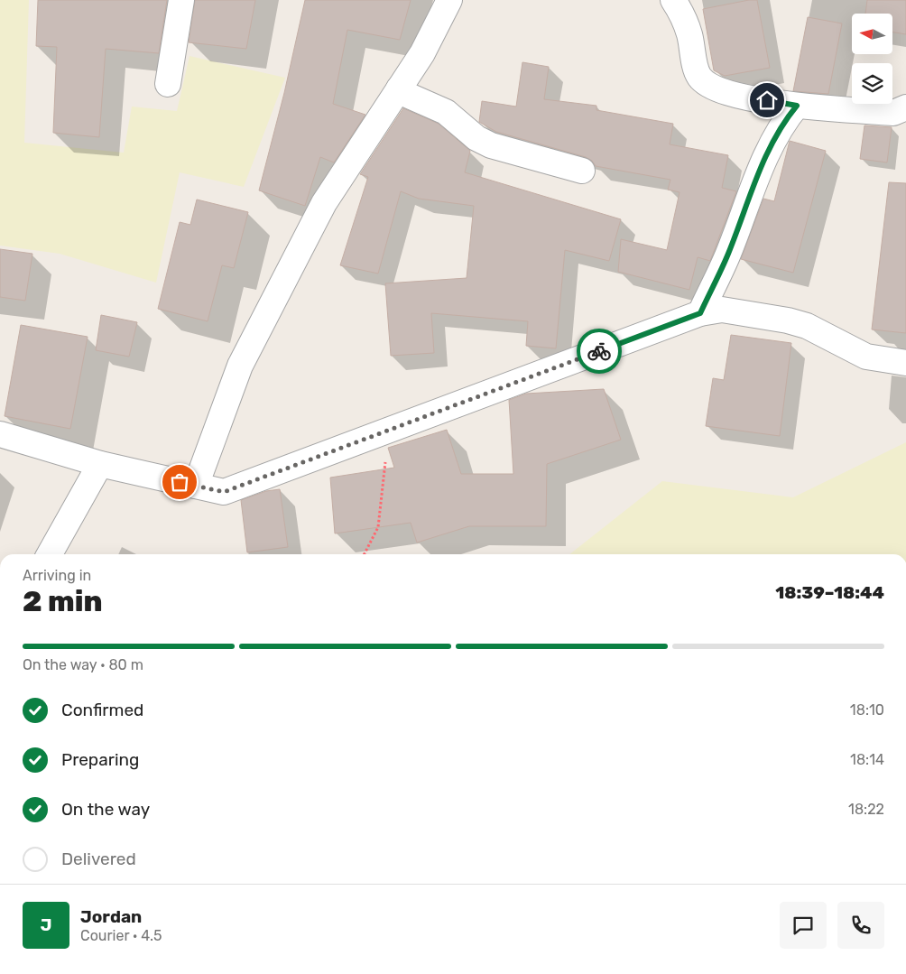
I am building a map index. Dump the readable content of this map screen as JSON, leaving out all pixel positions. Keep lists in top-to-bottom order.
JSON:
{
  "north": "left",
  "page": {
    "heading": ["2 min", "Arriving in", "18:39–18:44"],
    "panel": ["Jordan", "Courier · 4.5"],
    "bar": "On the way · 80 m",
    "list": [
      ["Confirmed", "18:10"],
      ["Preparing", "18:14"],
      ["On the way", "18:22"],
      "Delivered"
    ],
    "round": "J"
  }
}
